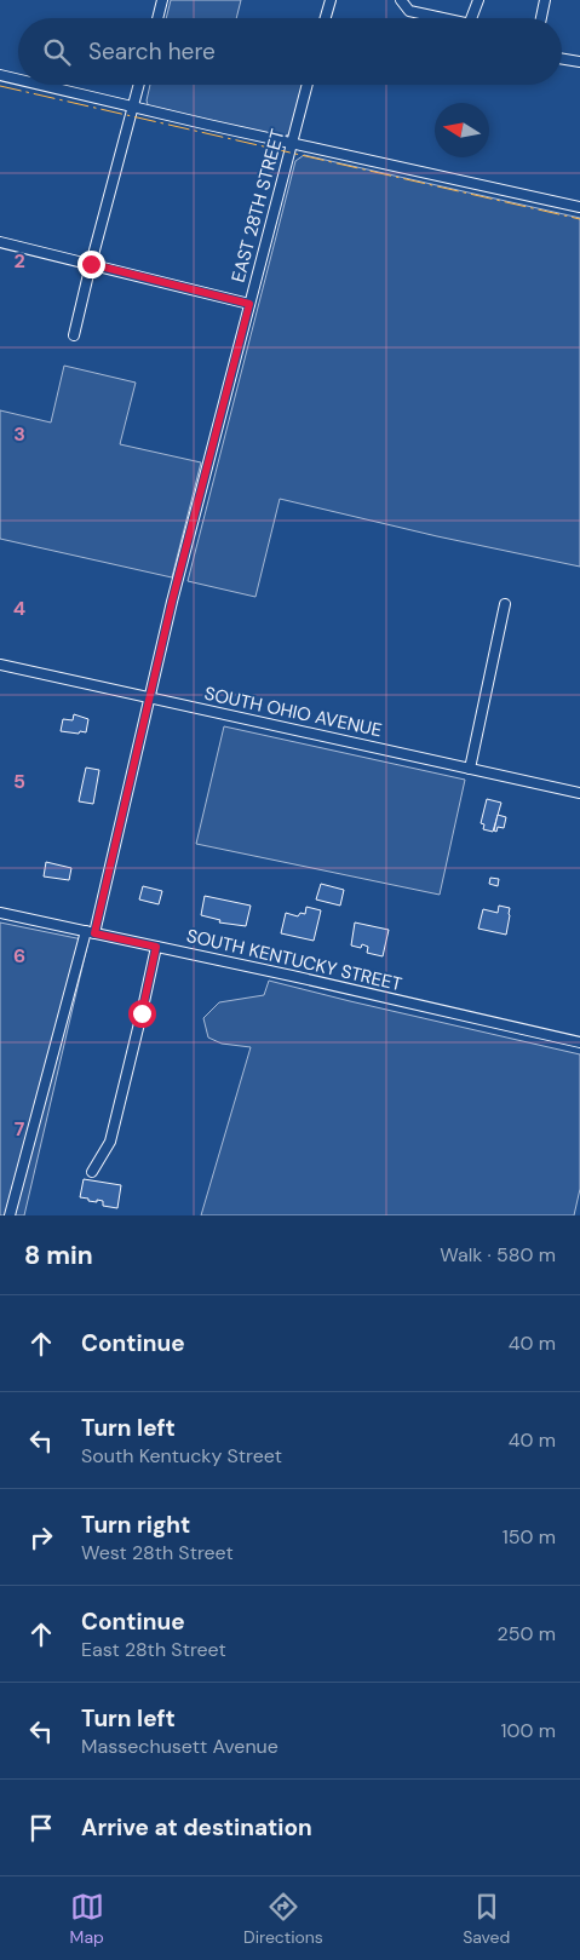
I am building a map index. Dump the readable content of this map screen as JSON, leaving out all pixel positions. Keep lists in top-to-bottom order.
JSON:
{
  "streets": {
    "street": ["EAST 28TH STREET", "SOUTH OHIO AVENUE", "SOUTH KENTUCKY STREET"]
  },
  "crossings": [
    ["EAST 28TH STREET", "SOUTH OHIO AVENUE"],
    ["EAST 28TH STREET", "SOUTH KENTUCKY STREET"]
  ],
  "north": "left",
  "page": {
    "search": "Search here",
    "heading": ["8 min", "Walk · 580 m"],
    "list": [
      ["Continue", "40 m"],
      ["Turn left", "South Kentucky Street", "40 m"],
      ["Turn right", "West 28th Street", "150 m"],
      ["Continue", "East 28th Street", "250 m"],
      ["Turn left", "Massechusett Avenue", "100 m"],
      "Arrive at destination"
    ],
    "nav": ["Map", "Directions", "Saved"]
  },
  "grid": {
    "rows": [
      "2",
      "3",
      "4",
      "5",
      "6",
      "7"
    ]
  }
}
